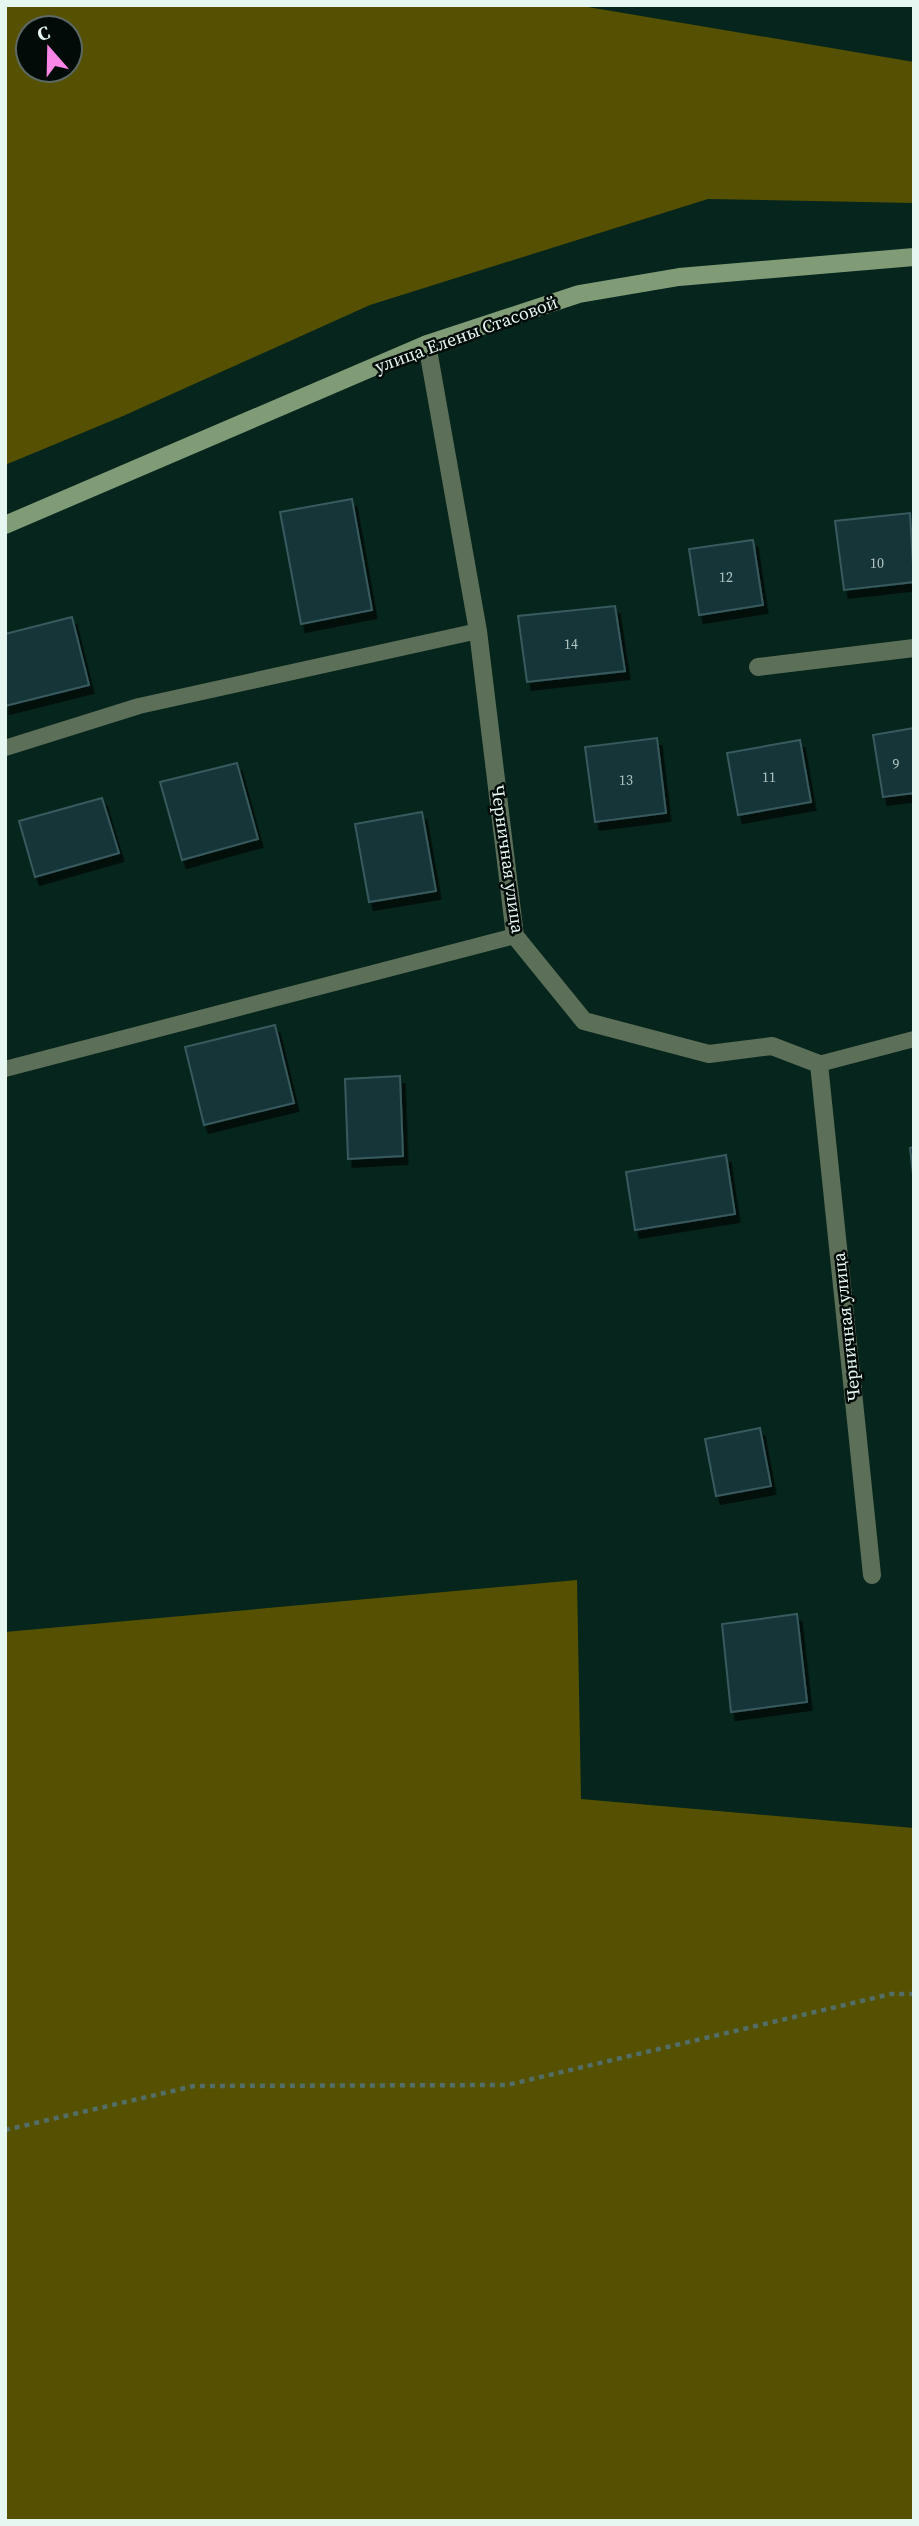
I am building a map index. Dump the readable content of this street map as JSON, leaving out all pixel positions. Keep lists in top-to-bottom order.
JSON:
{
  "streets": {
    "main road": ["улица Елены Стасовой"],
    "street": ["Черничная улица"]
  },
  "crossings": [
    ["улица Елены Стасовой", "Черничная улица"]
  ],
  "house_numbers": [
    "10",
    "12",
    "14",
    "9",
    "11",
    "13"
  ],
  "north": "top"
}
